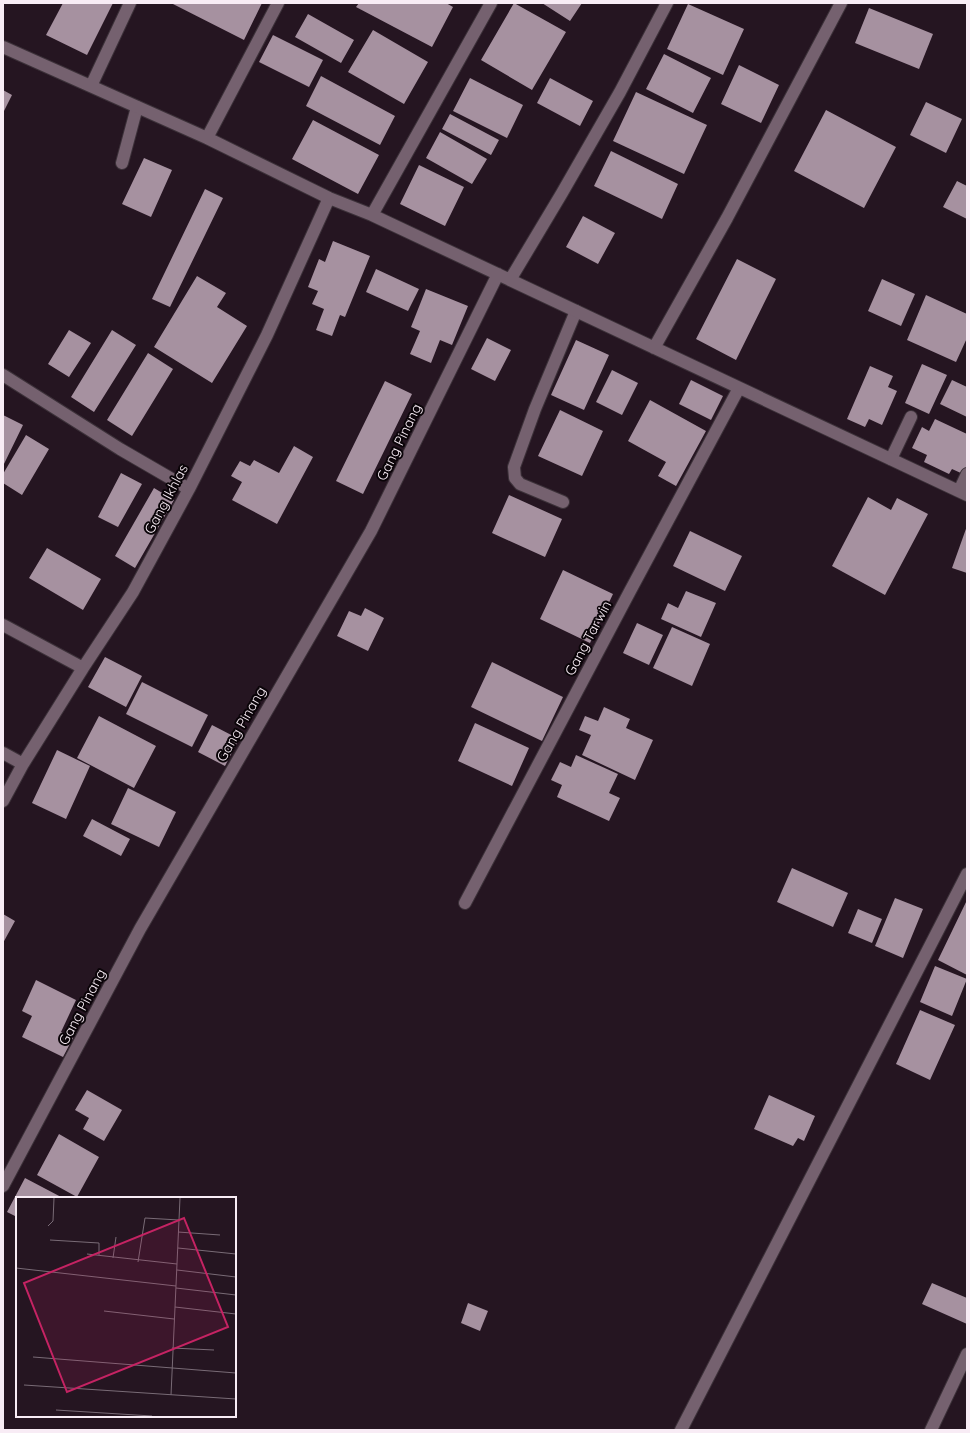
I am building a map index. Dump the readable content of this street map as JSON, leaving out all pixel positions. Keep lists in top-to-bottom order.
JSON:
{
  "streets": {
    "street": ["Gang Pinang", "Gang Ikhlas", "Gang Tarwin"]
  }
}
